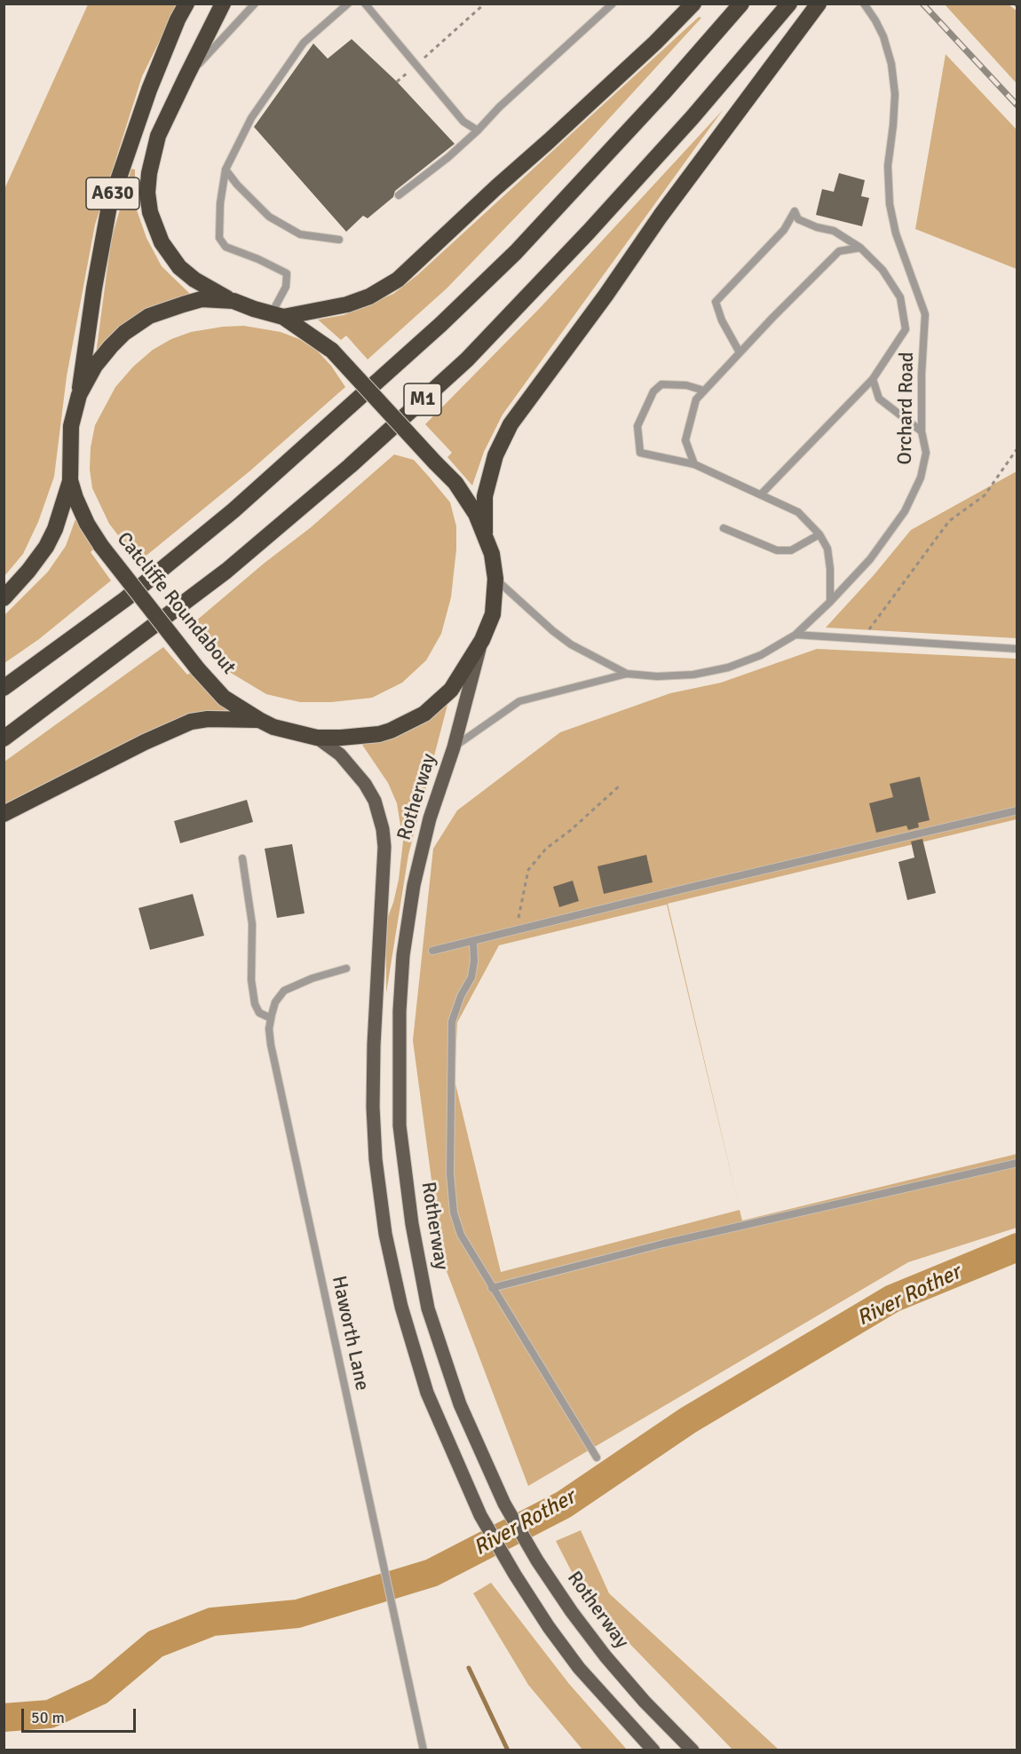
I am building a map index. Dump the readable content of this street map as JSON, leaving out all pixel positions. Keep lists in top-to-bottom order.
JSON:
{
  "streets": {
    "highway": ["A630", "M1", "Catcliffe Roundabout"],
    "main road": ["Rotherway"],
    "lane": ["Orchard Road", "Haworth Lane"]
  },
  "crossings": [
    ["A630", "Catcliffe Roundabout"],
    ["Orchard Road", "Catcliffe Roundabout"],
    ["Orchard Road", "Rotherway"],
    ["Catcliffe Roundabout", "Rotherway"]
  ],
  "water": ["River Rother"],
  "scale_bar": "50 m"
}
